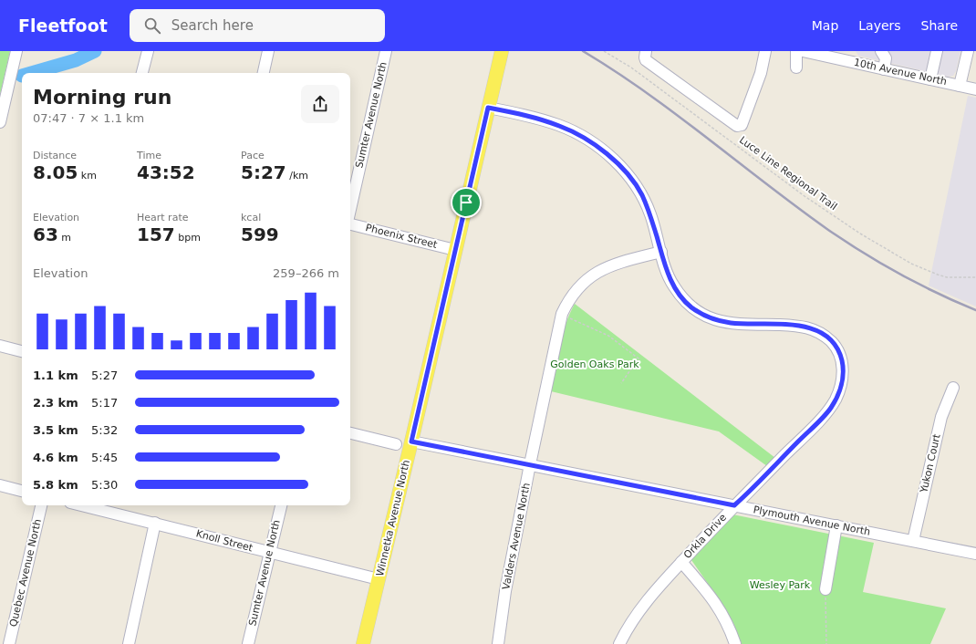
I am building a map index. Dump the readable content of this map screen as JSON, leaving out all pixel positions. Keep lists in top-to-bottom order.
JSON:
{
  "streets": {
    "main road": ["Winnetka Avenue North"],
    "street": [
      "10th Avenue North",
      "Sumter Avenue North",
      "Phoenix Street",
      "Yukon Court",
      "Plymouth Avenue North",
      "Valders Avenue North",
      "Orkla Drive",
      "Knoll Street",
      "Quebec Avenue North"
    ],
    "path": ["Luce Line Regional Trail"]
  },
  "crossings": [
    ["Sumter Avenue North", "Knoll Street"],
    ["Phoenix Street", "Winnetka Avenue North"],
    ["Yukon Court", "Plymouth Avenue North"],
    ["Winnetka Avenue North", "Plymouth Avenue North"],
    ["Winnetka Avenue North", "Orkla Drive"],
    ["Winnetka Avenue North", "Knoll Street"],
    ["Plymouth Avenue North", "Valders Avenue North"],
    ["Plymouth Avenue North", "Orkla Drive"],
    ["Valders Avenue North", "Orkla Drive"]
  ],
  "parks": ["Golden Oaks Park", "Wesley Park"],
  "page": {
    "header": "Fleetfoot",
    "search": "Search here",
    "nav": ["Map", "Layers", "Share"],
    "heading": ["Morning run", "07:47 · 7 × 1.1 km"],
    "stats": [
      ["Distance", "8.05 km"],
      ["Time", "43:52"],
      ["Pace", "5:27 /km"],
      ["Elevation", "63 m"],
      ["Heart rate", "157 bpm"],
      ["kcal", "599"]
    ],
    "chart": ["Elevation", "259–266 m"],
    "list": [
      {
        "name": "1.1 km",
        "note": "5:27"
      },
      {
        "name": "2.3 km",
        "note": "5:17"
      },
      {
        "name": "3.5 km",
        "note": "5:32"
      },
      {
        "name": "4.6 km",
        "note": "5:45"
      },
      {
        "name": "5.8 km",
        "note": "5:30"
      }
    ]
  }
}
